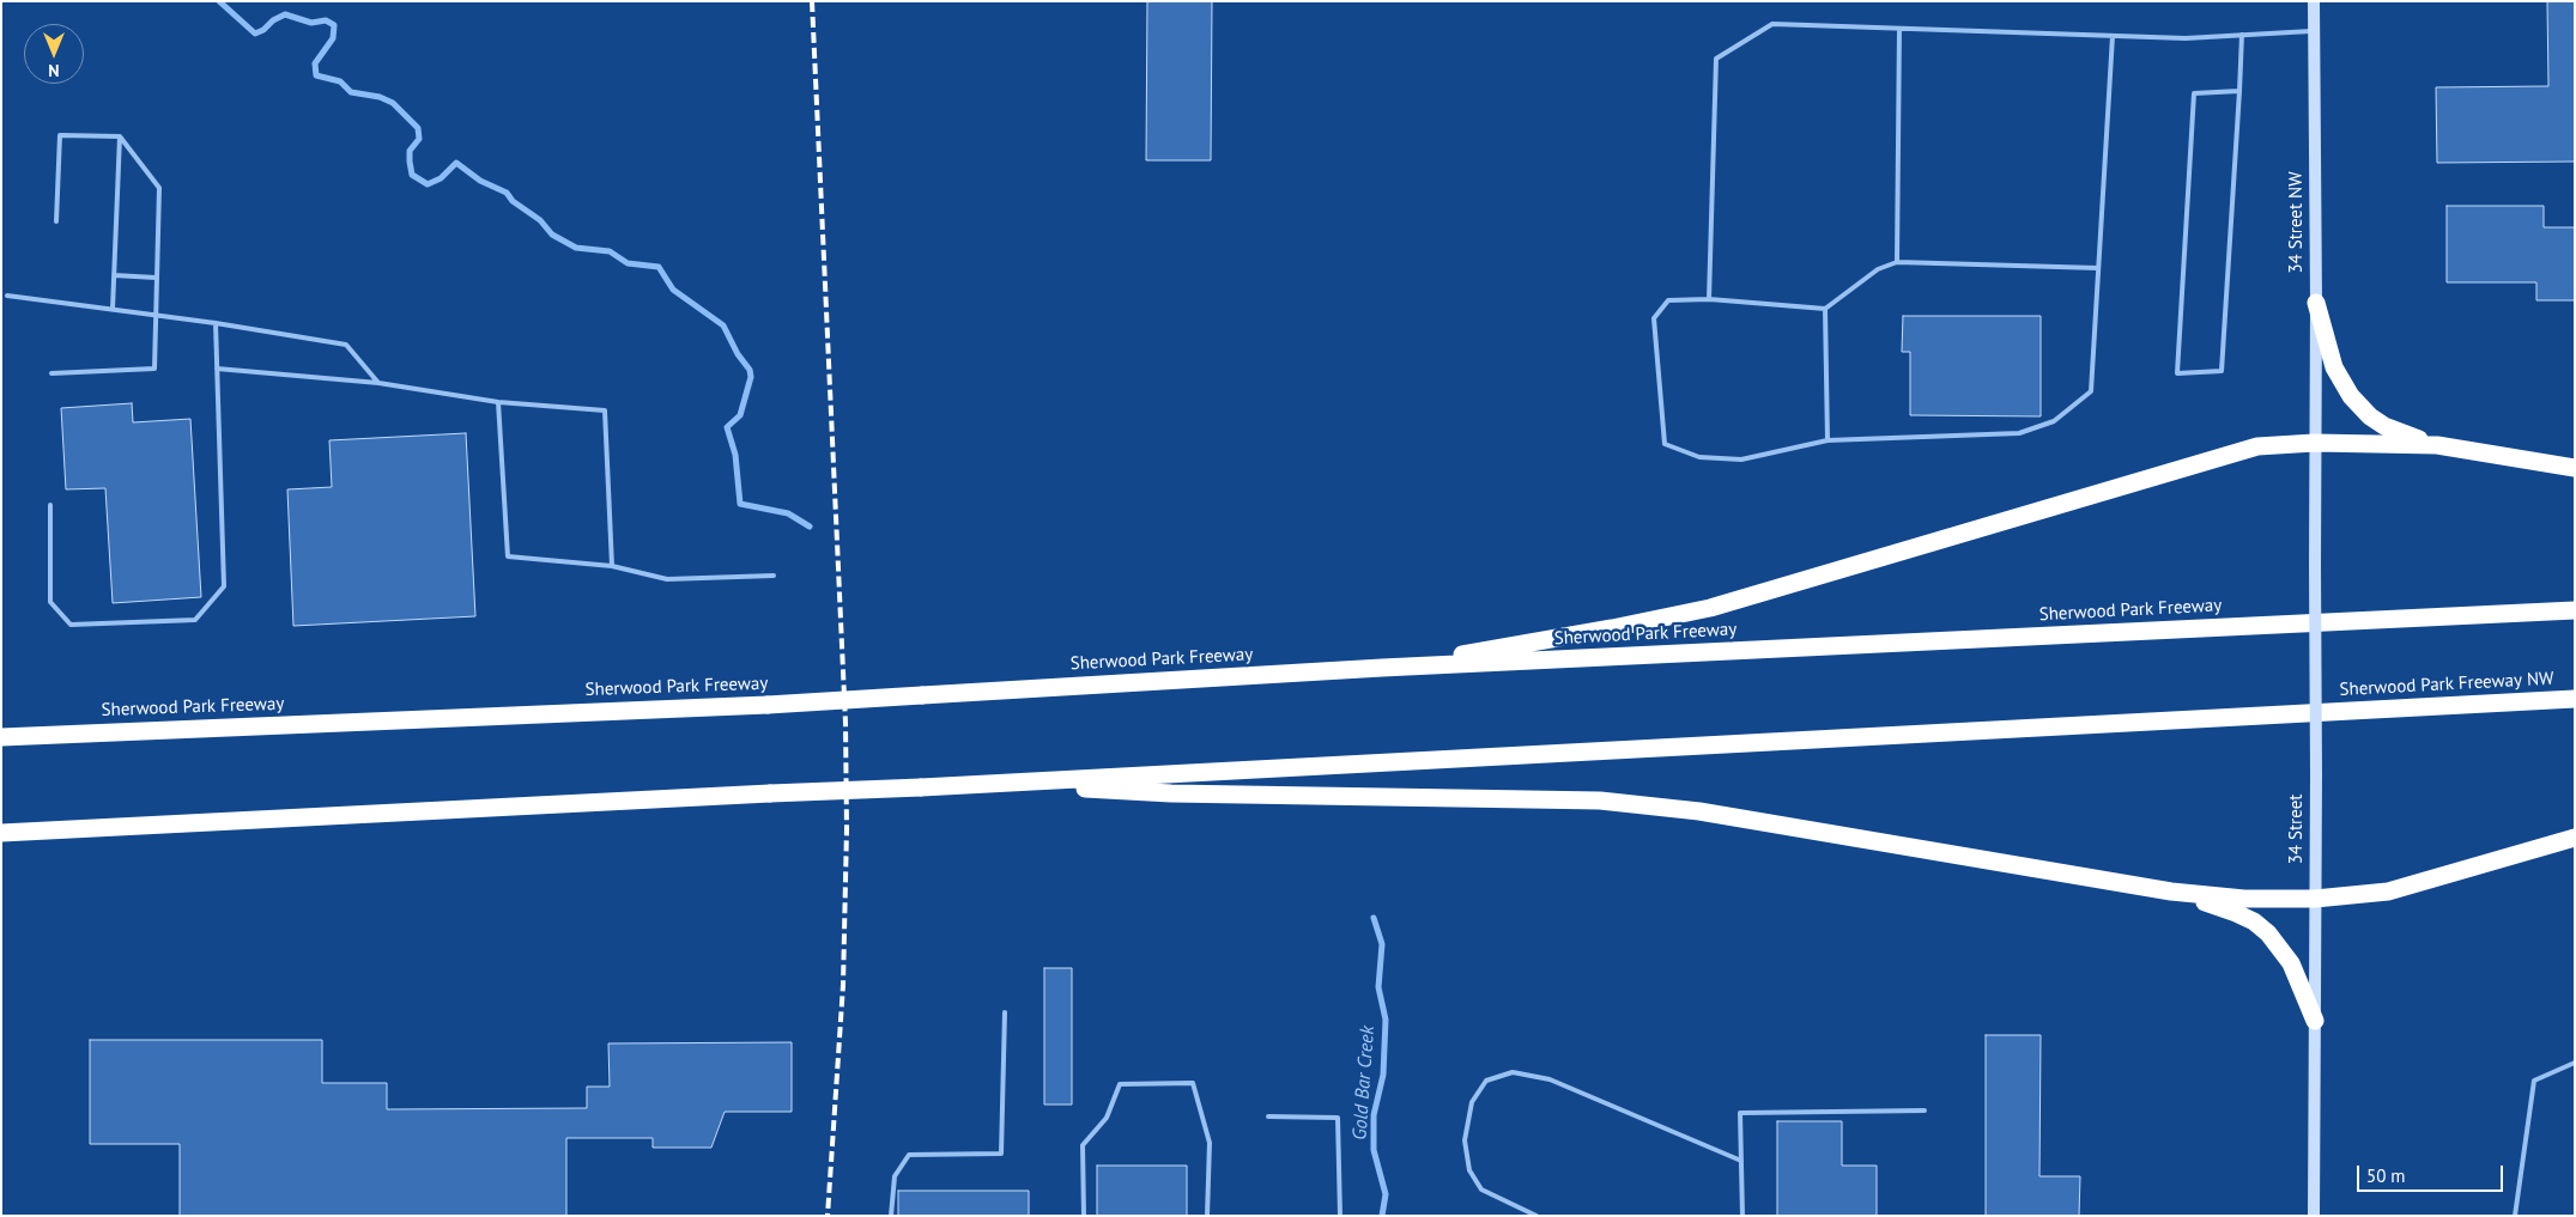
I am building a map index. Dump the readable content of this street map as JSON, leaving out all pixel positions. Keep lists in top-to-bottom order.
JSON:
{
  "streets": {
    "highway": ["Sherwood Park Freeway", "Sherwood Park Freeway NW"],
    "main road": ["34 Street NW", "34 Street"]
  },
  "crossings": [
    ["34 Street NW", "34 Street"]
  ],
  "water": ["Gold Bar Creek"],
  "scale_bar": "50 m",
  "north": "bottom"
}
